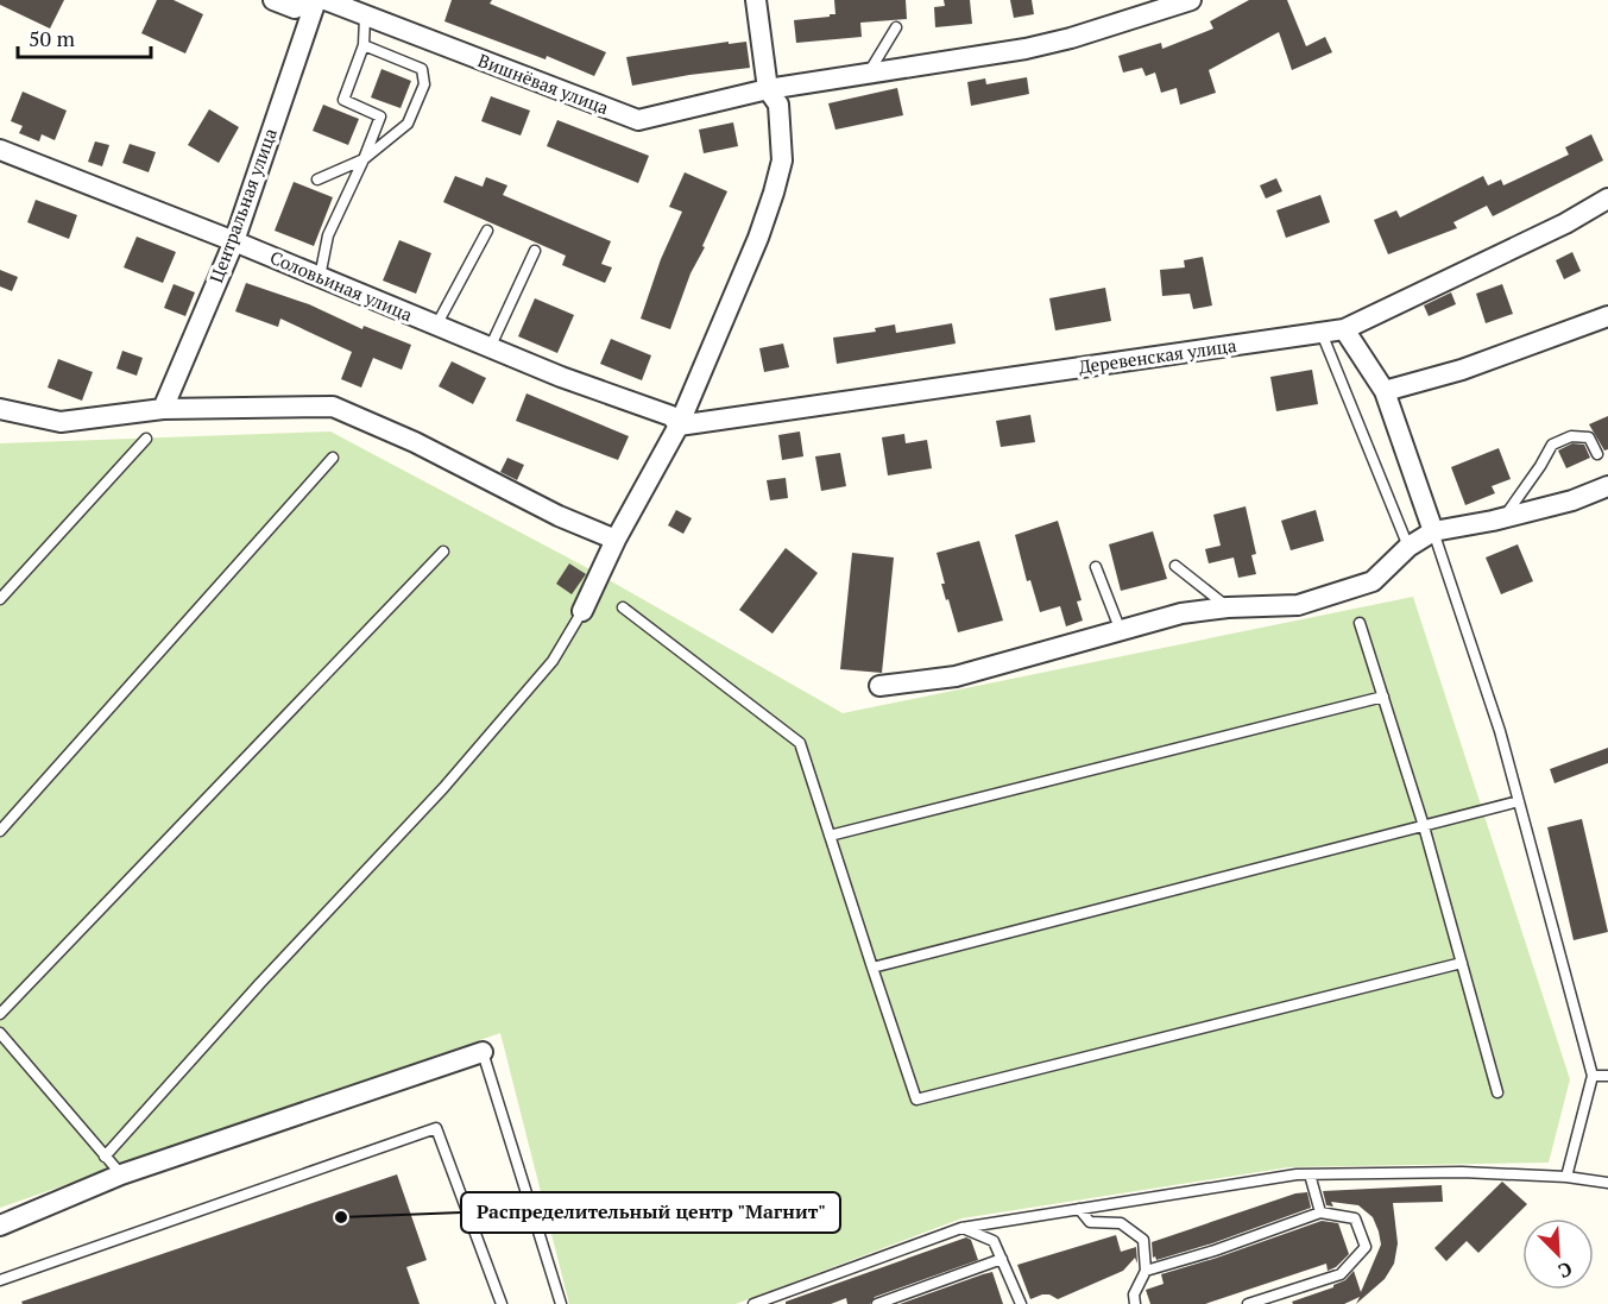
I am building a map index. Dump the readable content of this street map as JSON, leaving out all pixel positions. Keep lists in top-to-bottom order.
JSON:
{
  "streets": {
    "street": [
      "Вишнёвая улица",
      "Центральная улица",
      "Соловьиная улица",
      "Деревенская улица"
    ]
  },
  "crossings": [
    ["Центральная улица", "Соловьиная улица"],
    ["Соловьиная улица", "Деревенская улица"]
  ],
  "places": ["Распределительный центр \"Магнит\""],
  "scale_bar": "50 m",
  "north": "bottom right"
}
